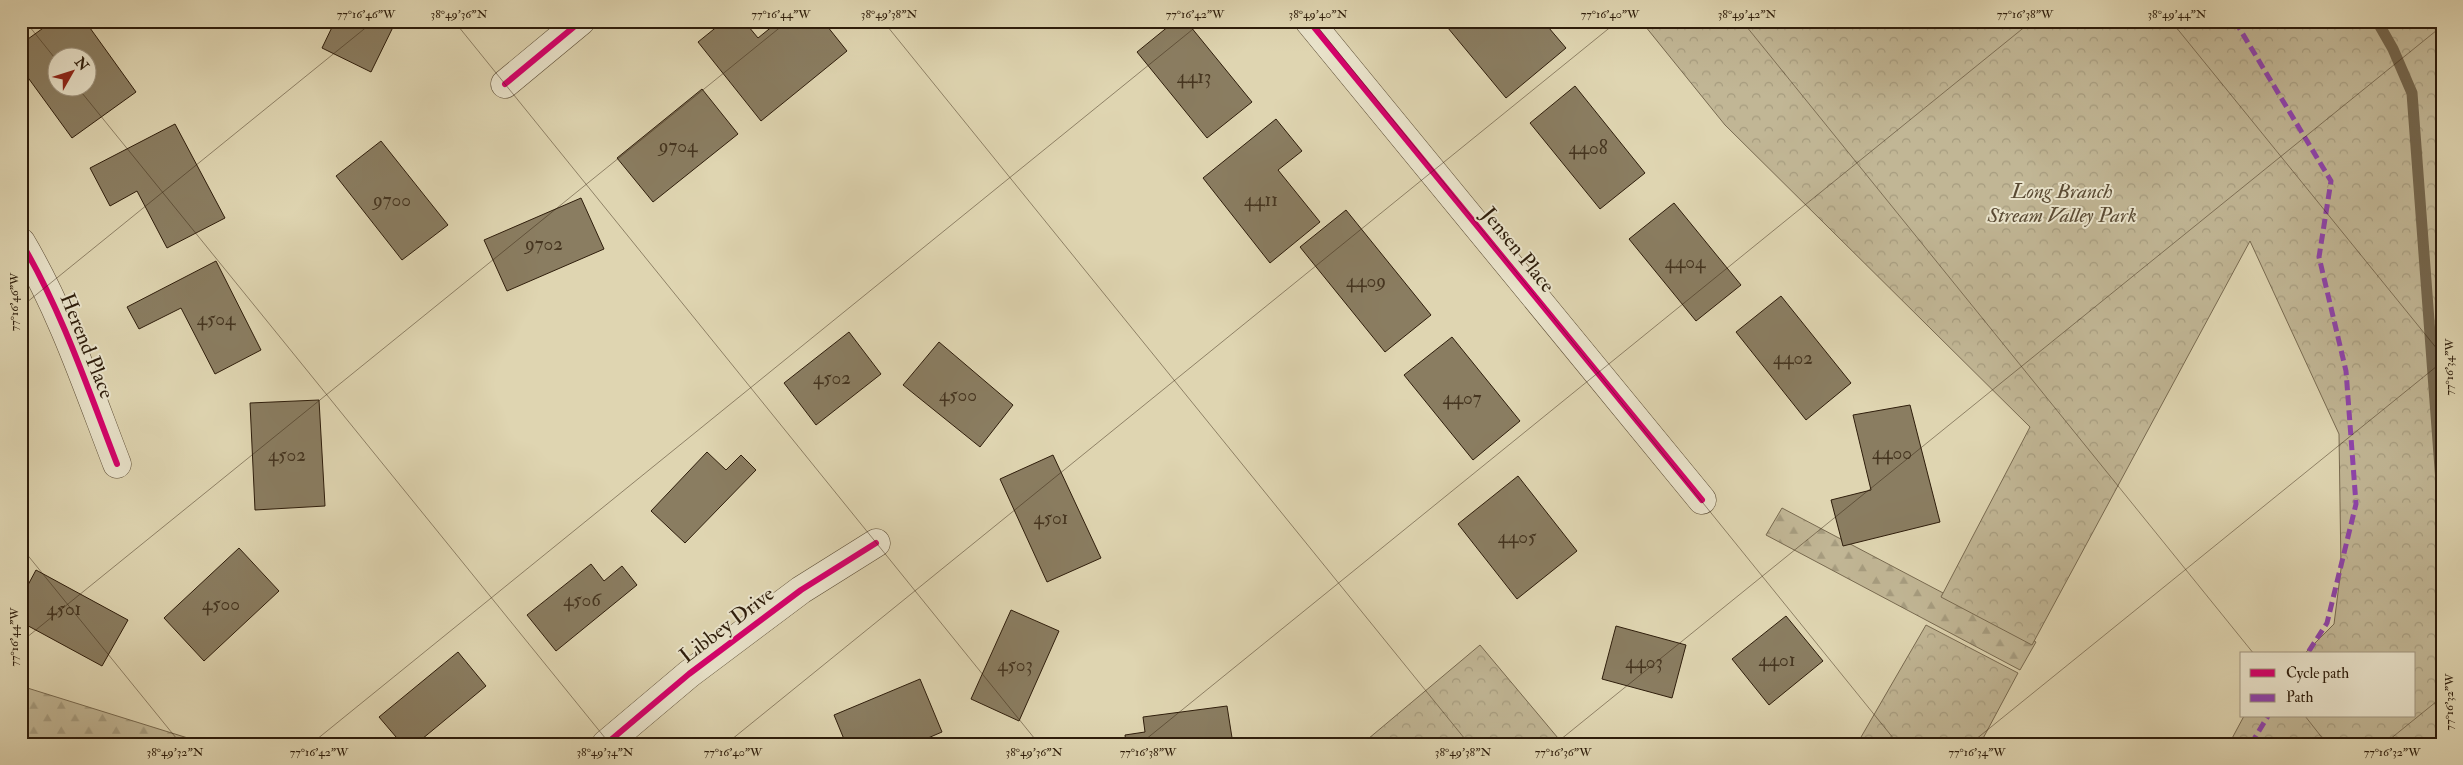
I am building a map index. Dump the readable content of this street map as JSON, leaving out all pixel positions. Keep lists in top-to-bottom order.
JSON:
{
  "streets": {
    "street": ["Jensen Place", "Herend Place", "Libbey Drive"]
  },
  "parks": ["Long Branch Stream Valley Park"],
  "house_numbers": [
    "4413",
    "9704",
    "4408",
    "9700",
    "4411",
    "9702",
    "4404",
    "4409",
    "4504",
    "4402",
    "4502",
    "4500",
    "4407",
    "4400",
    "4502",
    "4501",
    "4405",
    "4506",
    "4500",
    "4501",
    "4401",
    "4403",
    "4503"
  ],
  "legend": ["Cycle path", "Path"],
  "north": "top right",
  "coordinates": [
    "77°16'46\"W",
    "38°49'36\"N",
    "77°16'44\"W",
    "38°49'38\"N",
    "77°16'42\"W",
    "38°49'40\"N",
    "77°16'40\"W",
    "38°49'42\"N",
    "77°16'38\"W",
    "38°49'44\"N",
    "77°16'34\"W",
    "77°16'32\"W",
    "38°49'32\"N",
    "38°49'34\"N",
    "77°16'36\"W"
  ]
}
